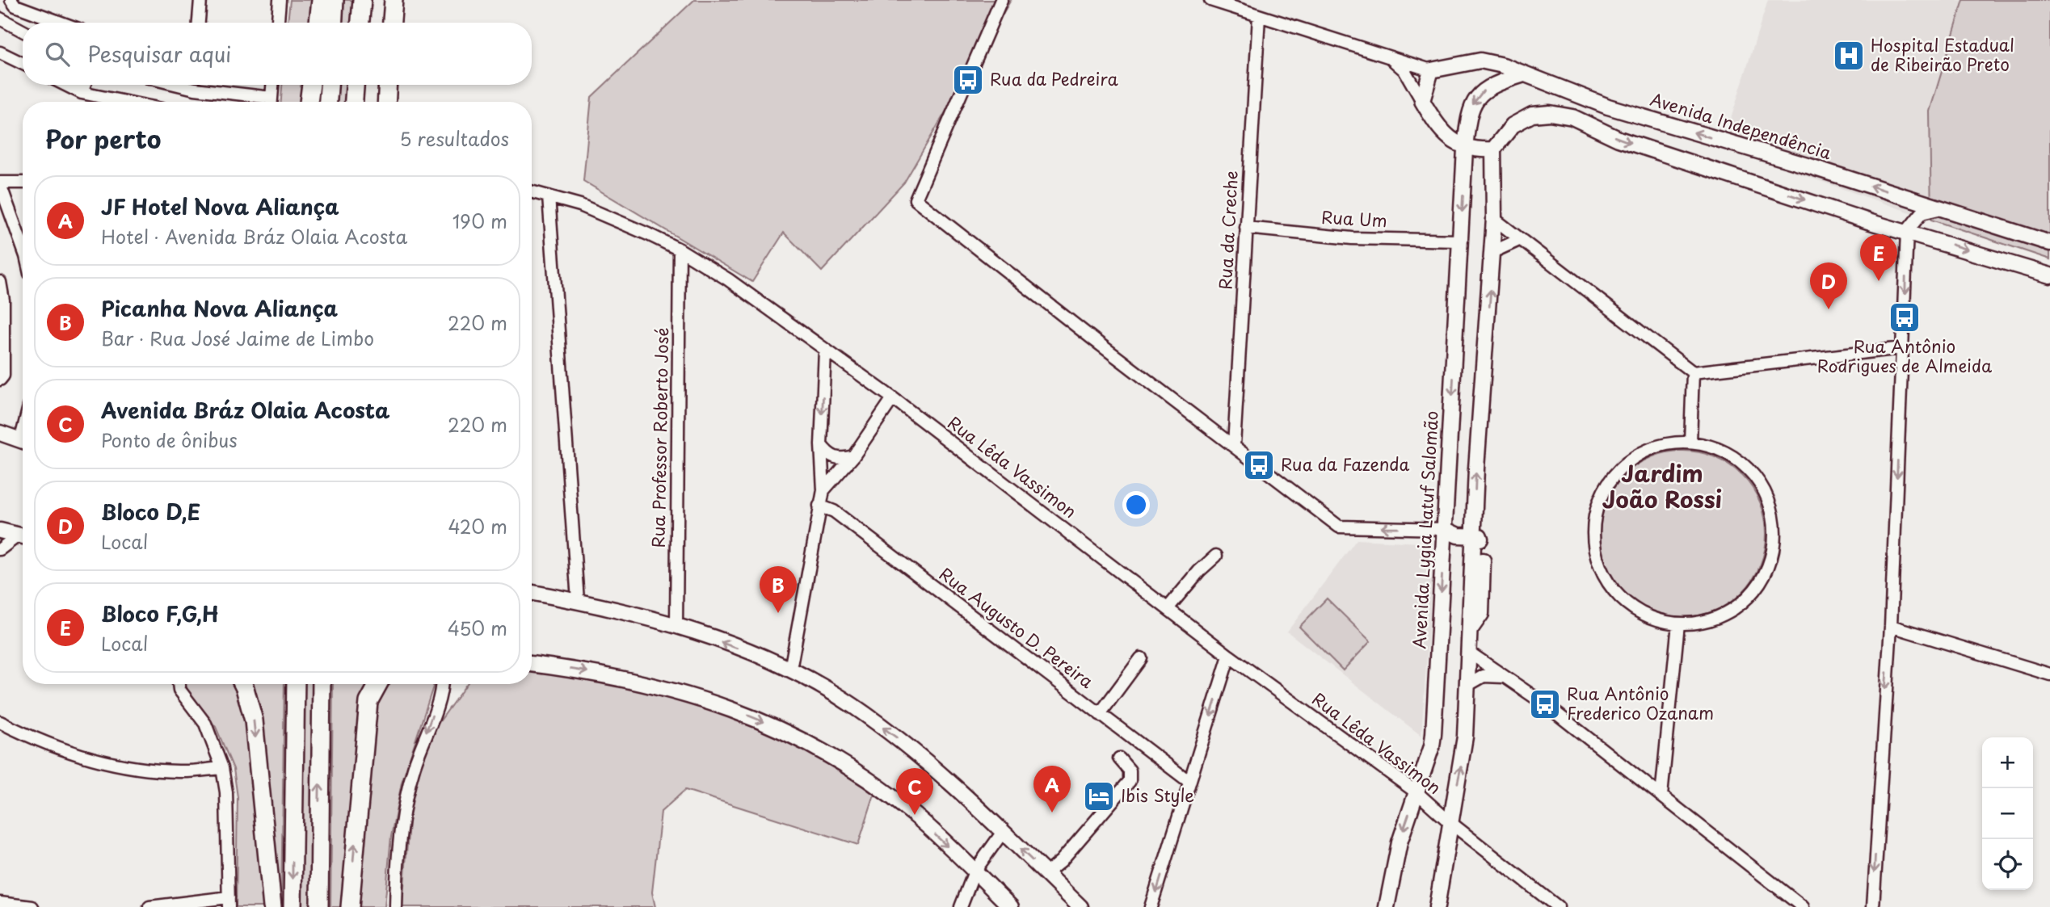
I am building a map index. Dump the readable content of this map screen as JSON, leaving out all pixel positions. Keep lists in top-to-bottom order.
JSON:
{
  "streets": {
    "main road": ["Avenida Independência", "Avenida Lygia Latuf Salomão"],
    "street": [
      "Rua Um",
      "Rua da Creche",
      "Rua Professor Roberto José",
      "Rua Lêda Vassimon",
      "Rua Augusto D. Pereira"
    ]
  },
  "crossings": [
    ["Rua Um", "Rua da Creche"],
    ["Rua Um", "Avenida Lygia Latuf Salomão"],
    ["Rua Professor Roberto José", "Rua Lêda Vassimon"],
    ["Rua Lêda Vassimon", "Avenida Lygia Latuf Salomão"]
  ],
  "districts": ["Jardim João Rossi"],
  "places": {
    "hospital": ["Hospital Estadual de Ribeirão Preto"],
    "bus stop": [
      "Rua da Pedreira",
      "Rua Antônio Rodrigues de Almeida",
      "Rua da Fazenda",
      "Rua Antônio Frederico Ozanam"
    ],
    "hotel": ["Ibis Style"]
  },
  "page": {
    "search": "Pesquisar aqui",
    "heading": ["Por perto", "5 resultados"],
    "list": [
      {
        "mark": "A",
        "name": "JF Hotel Nova Aliança",
        "note": "Hotel · Avenida Bráz Olaia Acosta",
        "value": "190 m"
      },
      {
        "mark": "B",
        "name": "Picanha Nova Aliança",
        "note": "Bar · Rua José Jaime de Limbo",
        "value": "220 m"
      },
      {
        "mark": "C",
        "name": "Avenida Bráz Olaia Acosta",
        "note": "Ponto de ônibus",
        "value": "220 m"
      },
      {
        "mark": "D",
        "name": "Bloco D,E",
        "note": "Local",
        "value": "420 m"
      },
      {
        "mark": "E",
        "name": "Bloco F,G,H",
        "note": "Local",
        "value": "450 m"
      }
    ],
    "pins": [
      "E",
      "D",
      "B",
      "A",
      "C"
    ],
    "map_buttons": ["+", "−"]
  }
}
